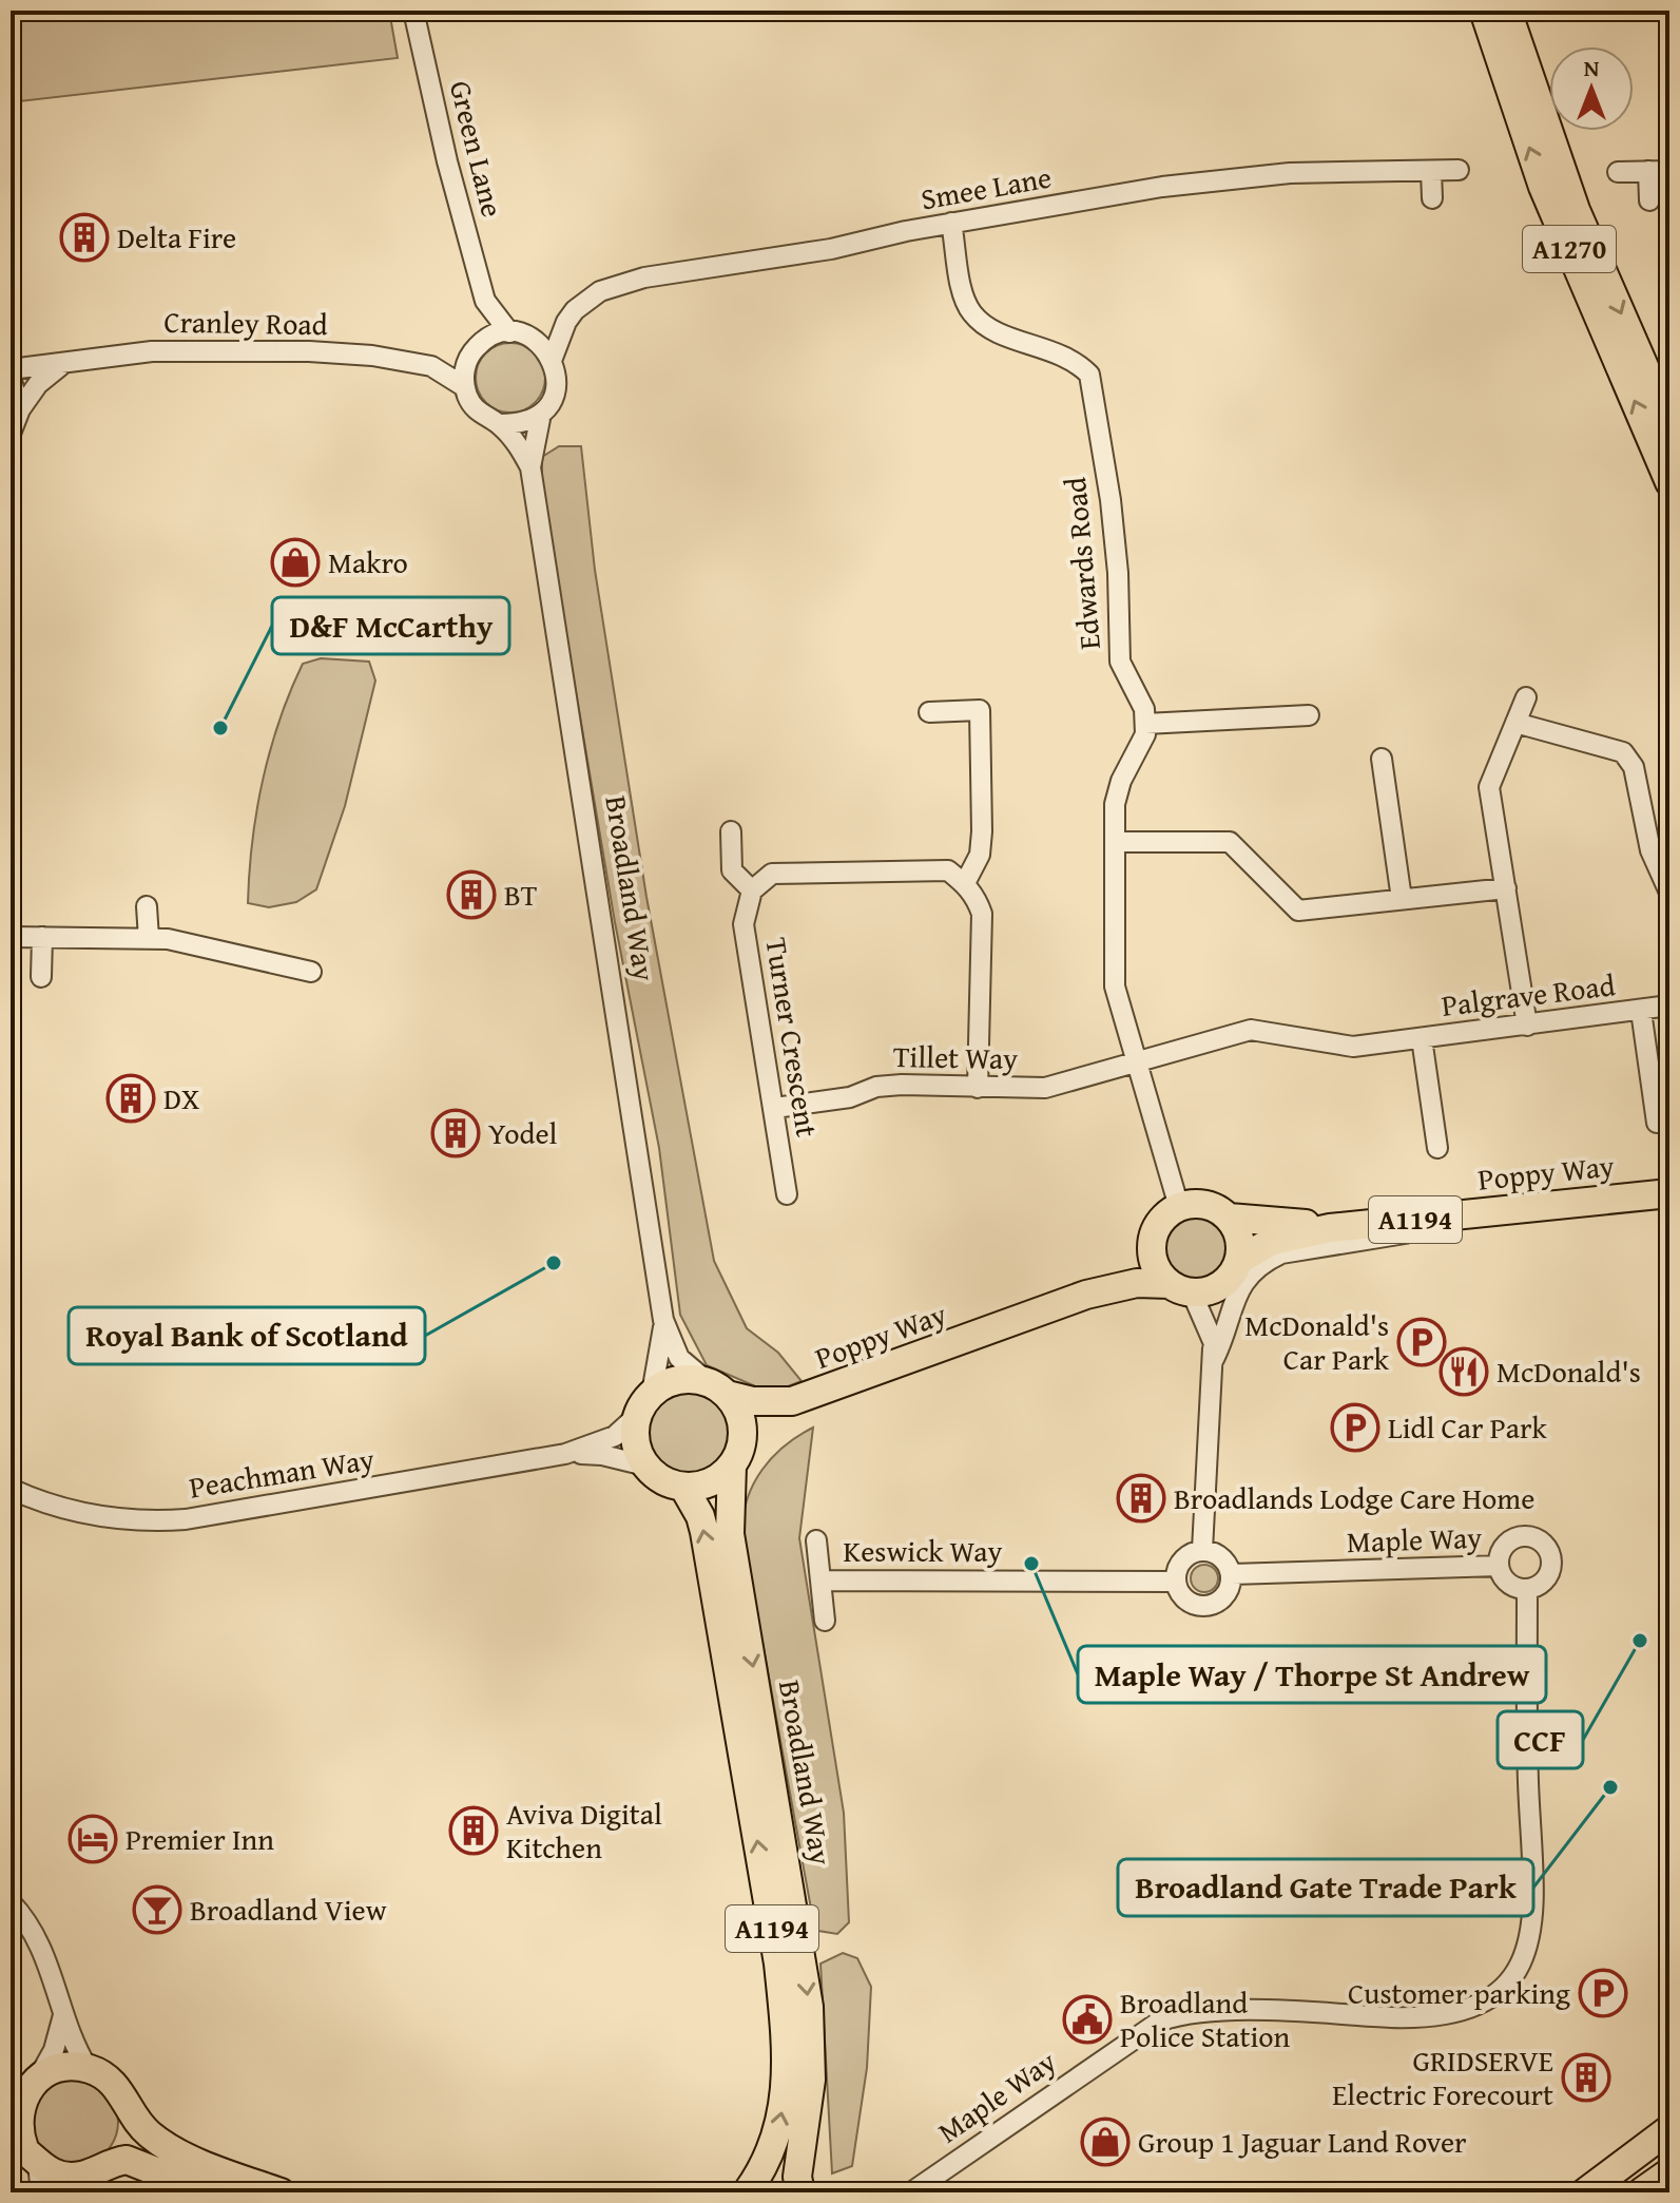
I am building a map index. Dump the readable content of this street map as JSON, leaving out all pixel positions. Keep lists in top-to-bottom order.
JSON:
{
  "streets": {
    "highway": [
      "A1270",
      "Broadland Way",
      "Poppy Way",
      "A1194"
    ],
    "street": [
      "Green Lane",
      "Smee Lane",
      "Cranley Road",
      "Edwards Road",
      "Palgrave Road",
      "Turner Crescent",
      "Tillet Way",
      "Peachman Way",
      "Maple Way",
      "Keswick Way"
    ]
  },
  "crossings": [
    ["Green Lane", "Smee Lane"],
    ["Green Lane", "Cranley Road"],
    ["Green Lane", "Broadland Way"],
    ["Smee Lane", "Cranley Road"],
    ["Smee Lane", "Edwards Road"],
    ["Smee Lane", "Broadland Way"],
    ["Cranley Road", "Broadland Way"],
    ["Broadland Way", "Poppy Way"],
    ["Broadland Way", "Peachman Way"],
    ["Palgrave Road", "Tillet Way"],
    ["Turner Crescent", "Tillet Way"],
    ["Poppy Way", "Peachman Way"],
    ["Maple Way", "Keswick Way"]
  ],
  "places": {
    "building": [
      "Delta Fire",
      "BT",
      "DX",
      "Yodel",
      "Broadlands Lodge Care Home",
      "Aviva Digital Kitchen",
      "GRIDSERVE Electric Forecourt"
    ],
    "shop": ["Makro", "Group 1 Jaguar Land Rover"],
    "other": [
      "D&F McCarthy",
      "Royal Bank of Scotland",
      "Maple Way / Thorpe St Andrew",
      "CCF",
      "Broadland Gate Trade Park"
    ],
    "parking": ["McDonald's Car Park", "Lidl Car Park", "Customer parking"],
    "restaurant": ["McDonald's"],
    "hotel": ["Premier Inn"],
    "bar": ["Broadland View"],
    "public building": ["Broadland Police Station"]
  },
  "north": "top"
}
